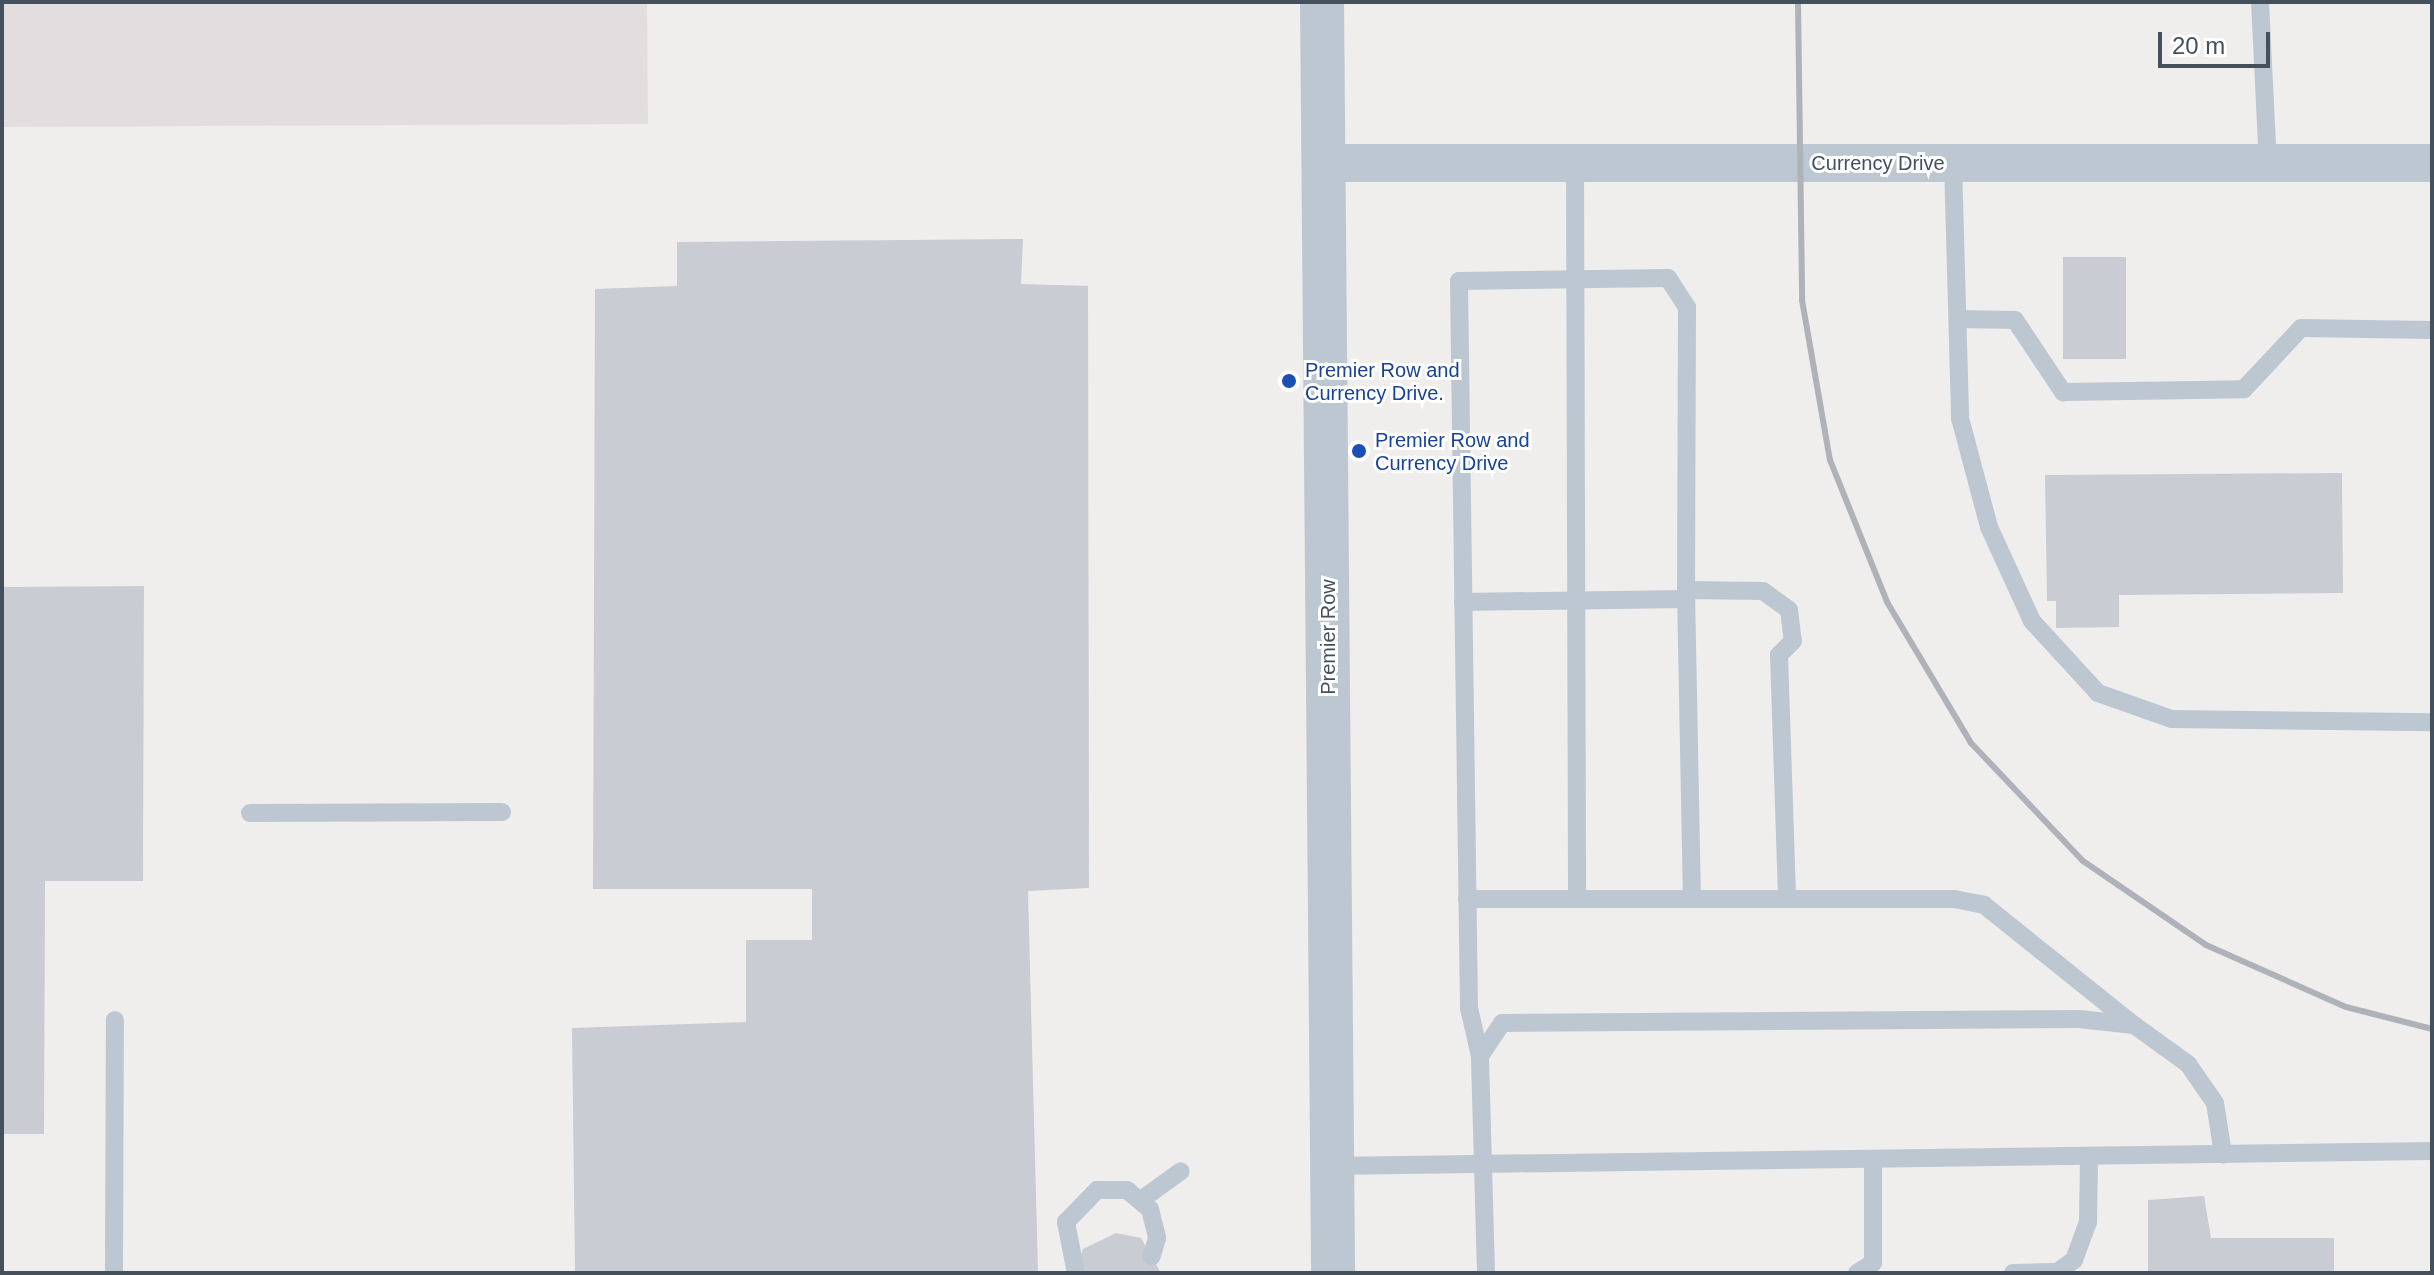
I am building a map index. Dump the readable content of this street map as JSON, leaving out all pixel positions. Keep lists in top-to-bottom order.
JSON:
{
  "streets": {
    "street": ["Currency Drive", "Premier Row"]
  },
  "crossings": [
    ["Currency Drive", "Premier Row"]
  ],
  "places": ["Premier Row and Currency Drive.", "Premier Row and Currency Drive"],
  "scale_bar": "20 m"
}
